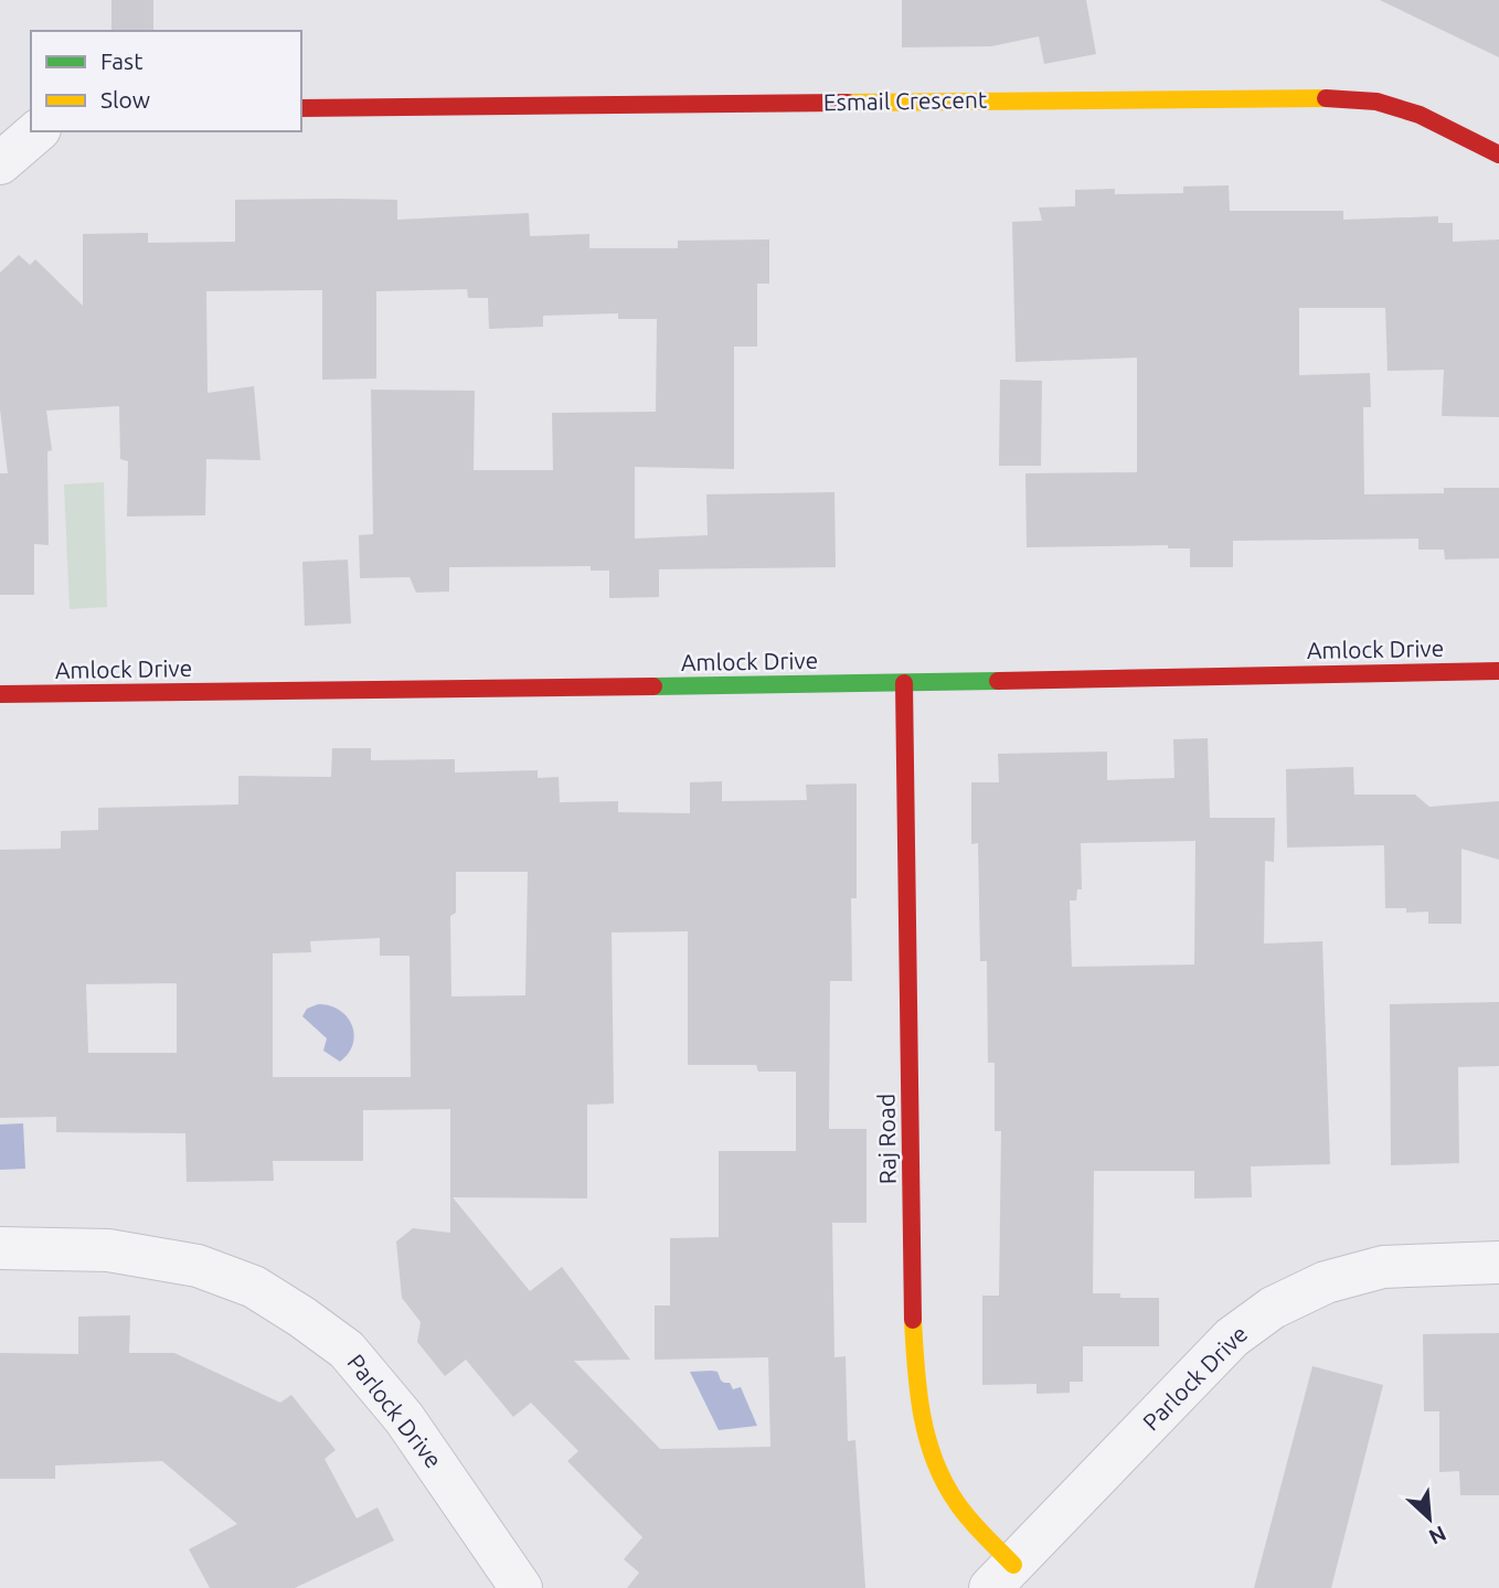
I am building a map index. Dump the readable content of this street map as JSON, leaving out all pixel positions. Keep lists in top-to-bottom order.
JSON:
{
  "streets": {
    "street": [
      "Esmail Crescent",
      "Amlock Drive",
      "Raj Road",
      "Parlock Drive"
    ]
  },
  "crossings": [
    ["Amlock Drive", "Raj Road"],
    ["Raj Road", "Parlock Drive"]
  ],
  "legend": ["Fast", "Slow"],
  "north": "bottom right"
}
